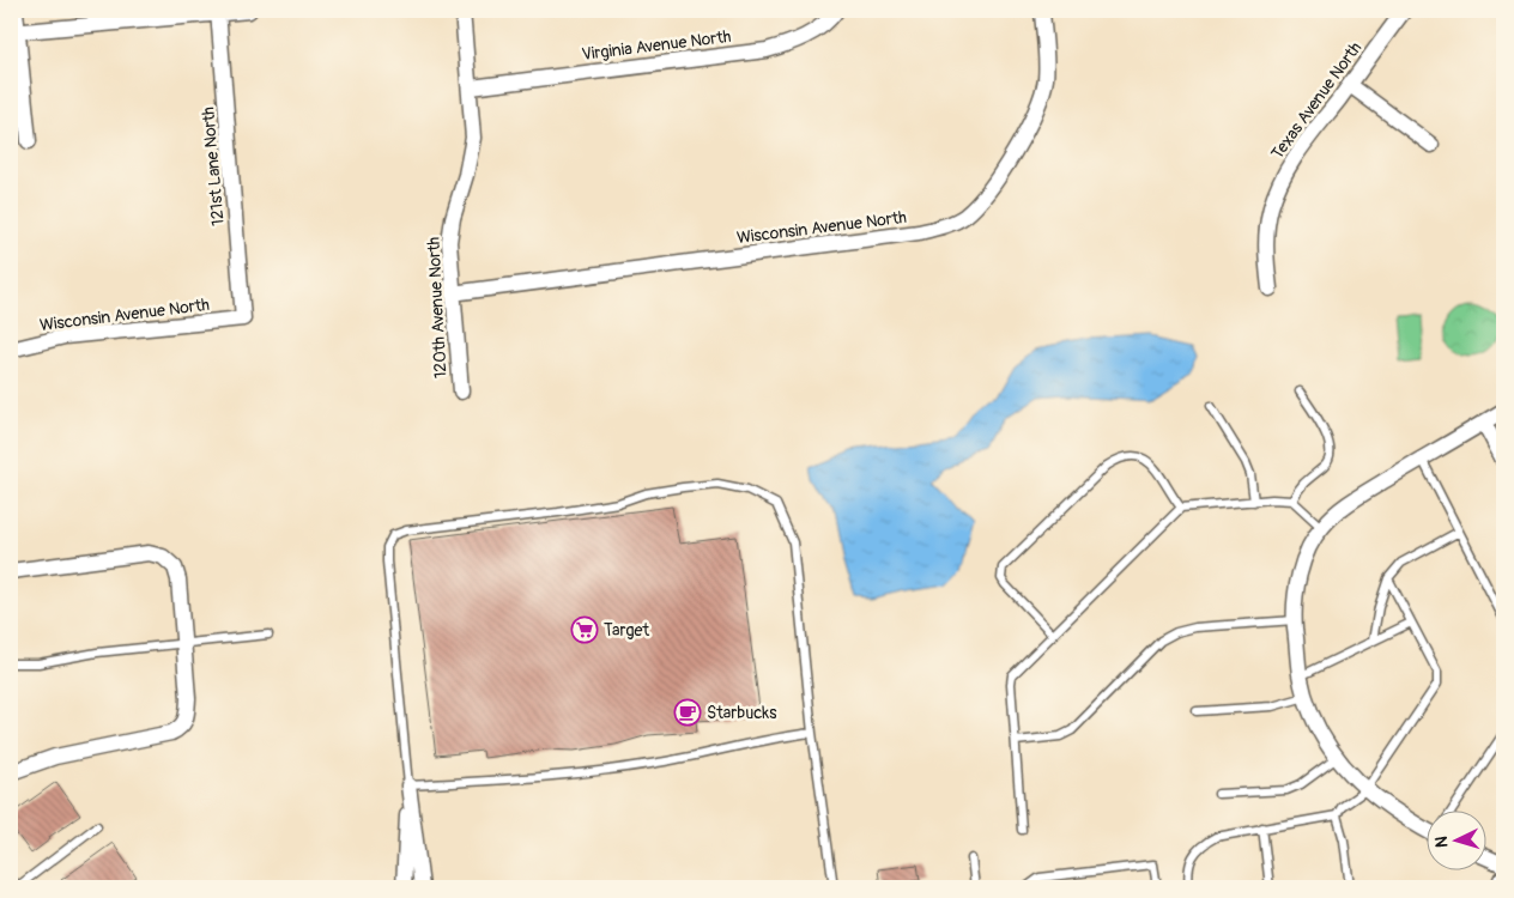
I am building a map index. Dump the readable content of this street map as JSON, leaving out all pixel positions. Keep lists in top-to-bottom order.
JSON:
{
  "streets": {
    "street": [
      "Virginia Avenue North",
      "Texas Avenue North",
      "121st Lane North",
      "Wisconsin Avenue North",
      "120th Avenue North"
    ]
  },
  "crossings": [
    ["Virginia Avenue North", "120th Avenue North"],
    ["121st Lane North", "Wisconsin Avenue North"],
    ["Wisconsin Avenue North", "120th Avenue North"]
  ],
  "places": {
    "supermarket": ["Target"],
    "cafe": ["Starbucks"]
  },
  "north": "left"
}
